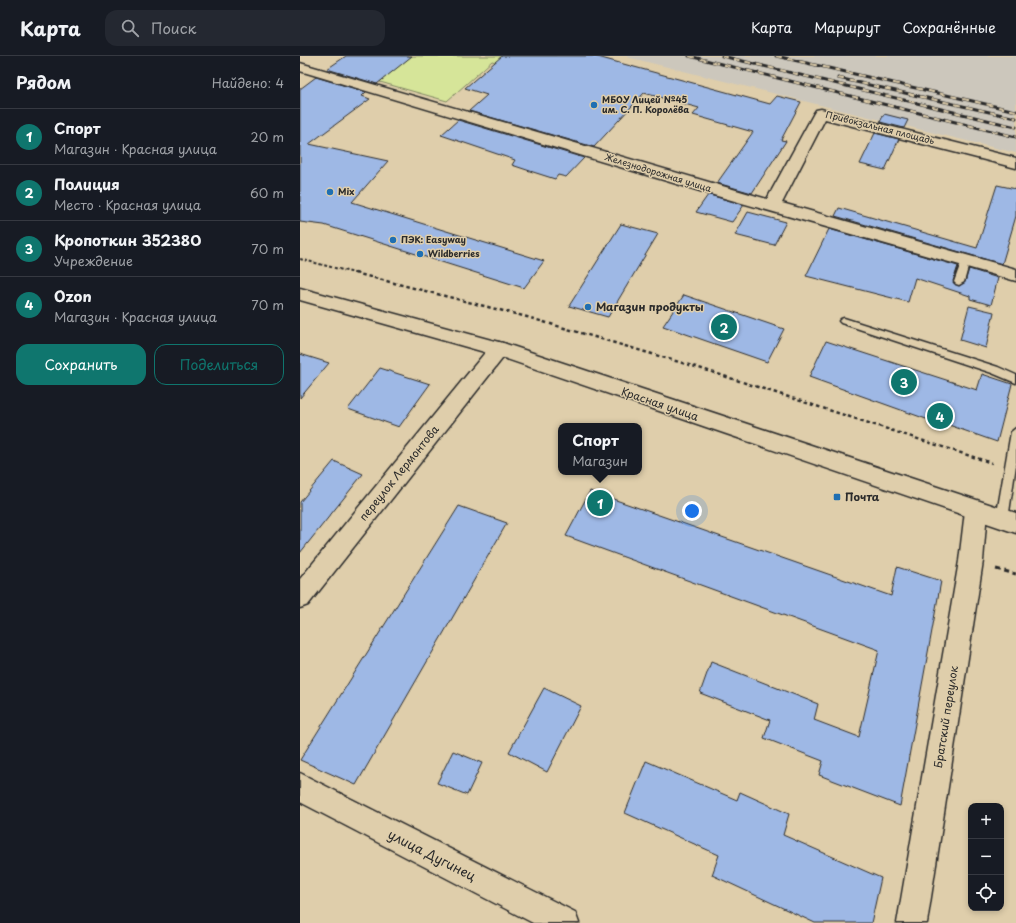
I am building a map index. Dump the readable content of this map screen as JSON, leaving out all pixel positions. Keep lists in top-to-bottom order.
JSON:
{
  "streets": {
    "street": [
      "Привокзальная площадь",
      "Железнодорожная улица",
      "Красная улица",
      "переулок Лермонтова",
      "Братский переулок",
      "улица Дугинец"
    ]
  },
  "crossings": [
    ["Привокзальная площадь", "Железнодорожная улица"],
    ["Красная улица", "переулок Лермонтова"],
    ["Красная улица", "Братский переулок"]
  ],
  "places": {
    "other": [
      "МБОУ Лицей №45 им. С. П. Королёва",
      "Mix",
      "ПЭК: Easyway",
      "Wildberries",
      "Магазин продукты"
    ],
    "transit": ["Почта"]
  },
  "page": {
    "header": "Карта",
    "search": "Поиск",
    "nav": ["Карта", "Маршрут", "Сохранённые"],
    "heading": ["Рядом", "Найдено: 4"],
    "list": [
      {
        "mark": "1",
        "name": "Спорт",
        "note": "Магазин · Красная улица",
        "value": "20 m"
      },
      {
        "mark": "2",
        "name": "Полиция",
        "note": "Место · Красная улица",
        "value": "60 m"
      },
      {
        "mark": "3",
        "name": "Кропоткин 352380",
        "note": "Учреждение",
        "value": "70 m"
      },
      {
        "mark": "4",
        "name": "Ozon",
        "note": "Магазин · Красная улица",
        "value": "70 m"
      }
    ],
    "pins": [
      "2",
      "3",
      "4",
      "1"
    ],
    "buttons": ["Сохранить", "Поделиться"],
    "popup": ["Спорт", "Магазин"],
    "map_buttons": ["+", "−"]
  }
}
